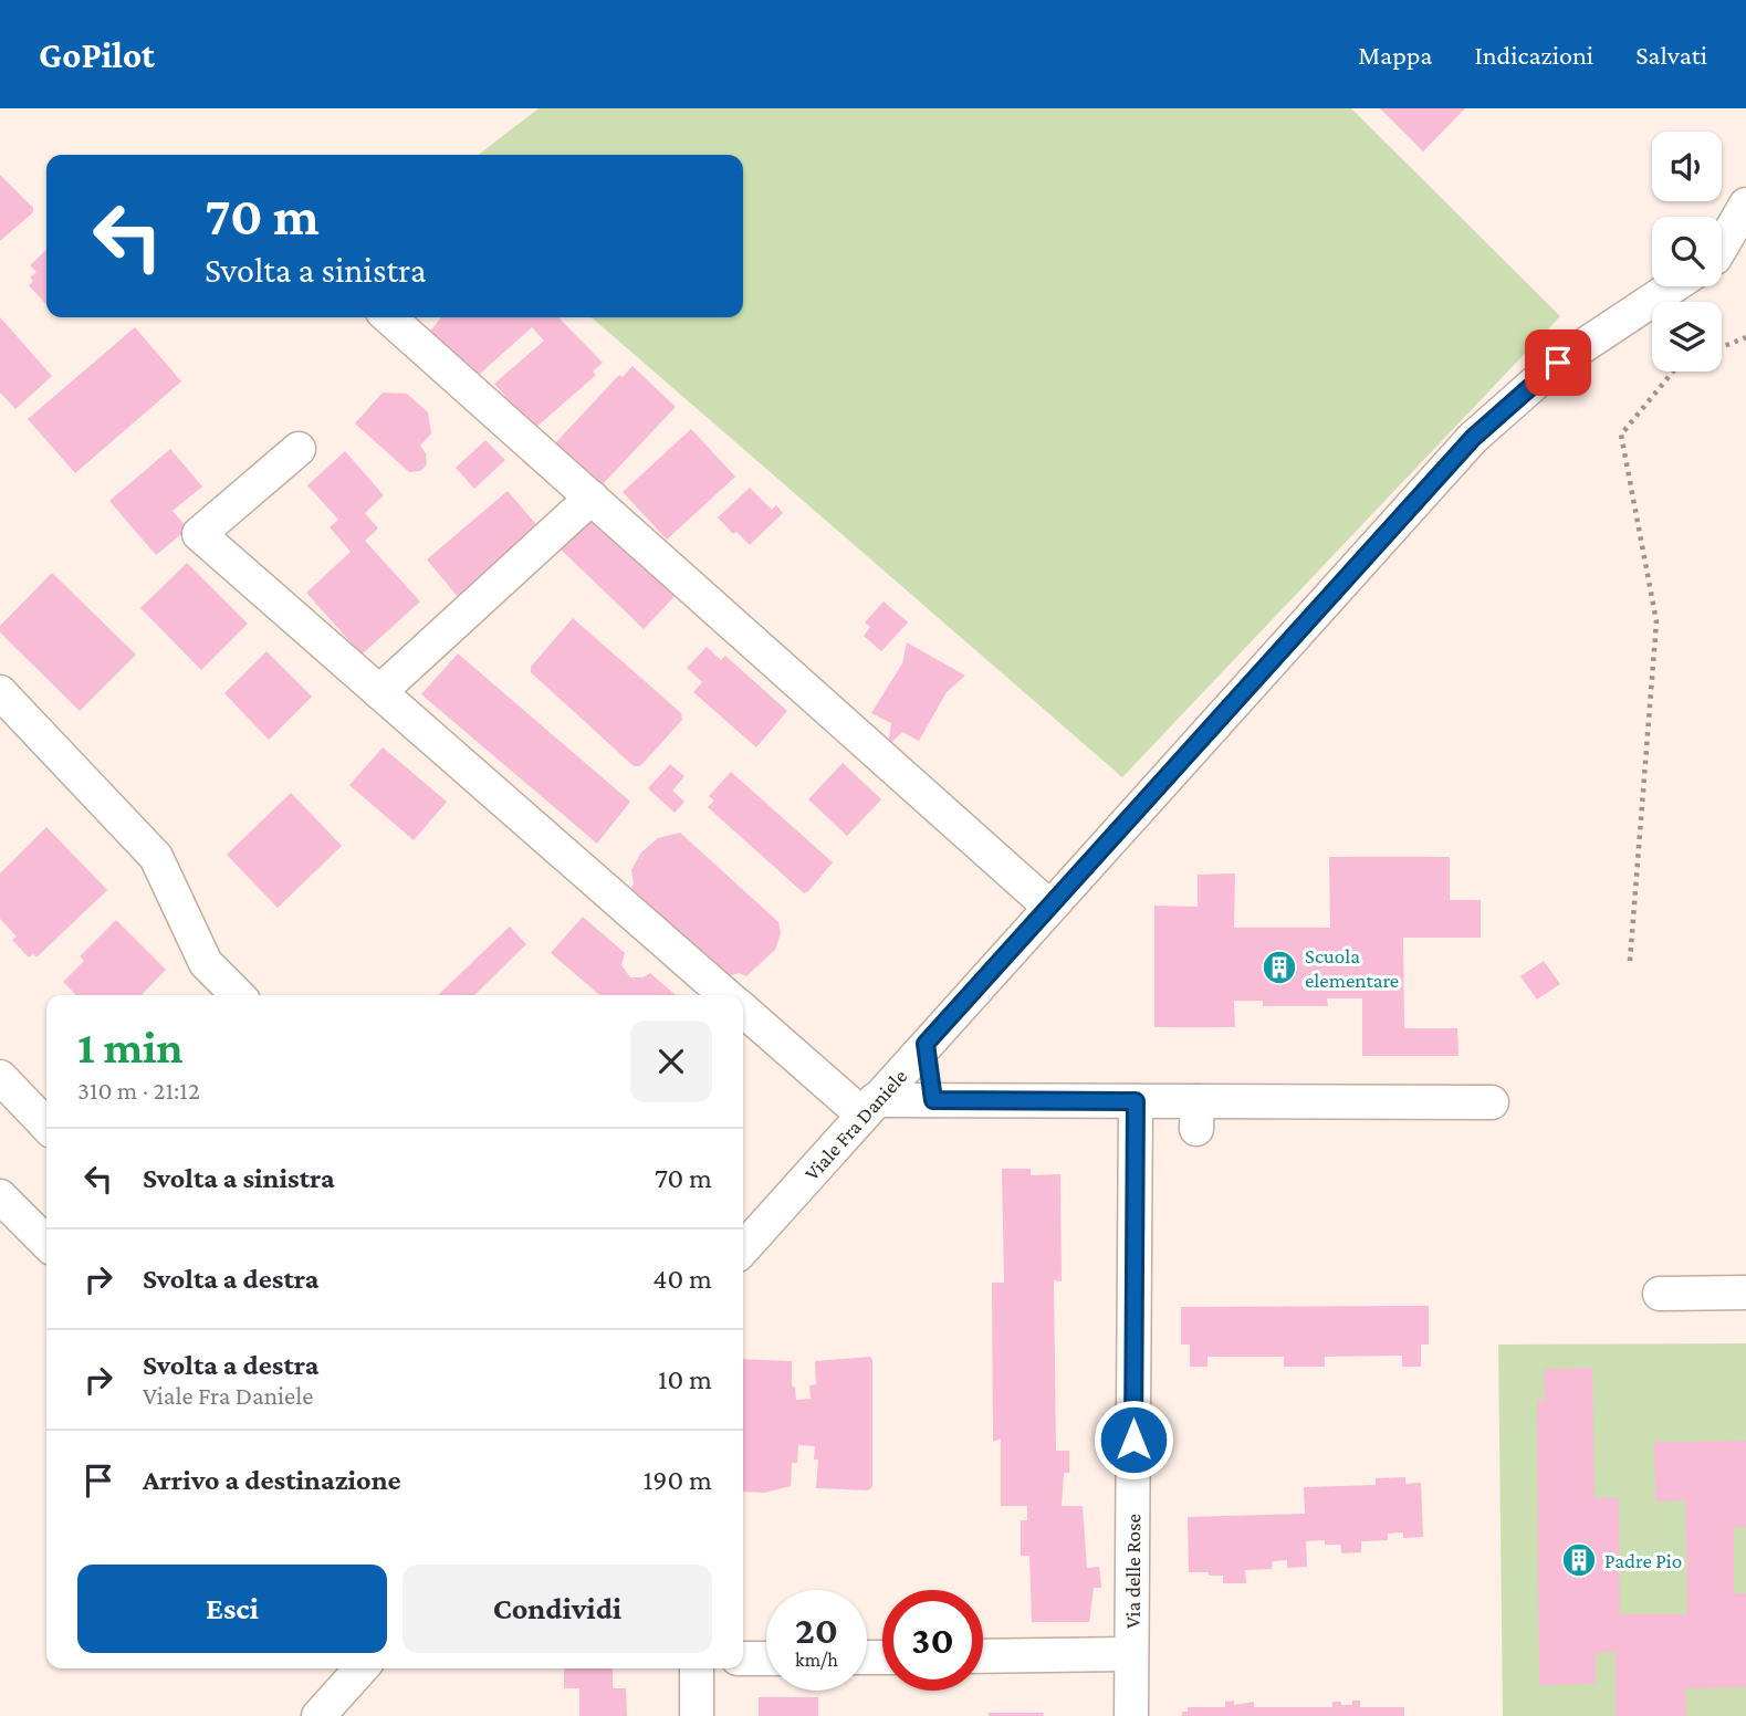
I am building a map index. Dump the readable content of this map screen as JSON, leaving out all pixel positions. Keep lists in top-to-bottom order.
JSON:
{
  "streets": {
    "street": ["Viale Fra Daniele", "Via delle Rose"]
  },
  "places": {
    "building": ["Scuola elementare", "Padre Pio"]
  },
  "page": {
    "header": "GoPilot",
    "nav": ["Mappa", "Indicazioni", "Salvati"],
    "turn": ["70 m", "Svolta a sinistra"],
    "heading": ["1 min", "310 m · 21:12"],
    "list": [
      {
        "name": "Svolta a sinistra",
        "value": "70 m"
      },
      {
        "name": "Svolta a destra",
        "value": "40 m"
      },
      {
        "name": "Svolta a destra",
        "note": "Viale Fra Daniele",
        "value": "10 m"
      },
      {
        "name": "Arrivo a destinazione",
        "value": "190 m"
      }
    ],
    "buttons": ["Esci", "Condividi"],
    "speed": "20 km/h",
    "limit": "30"
  }
}
